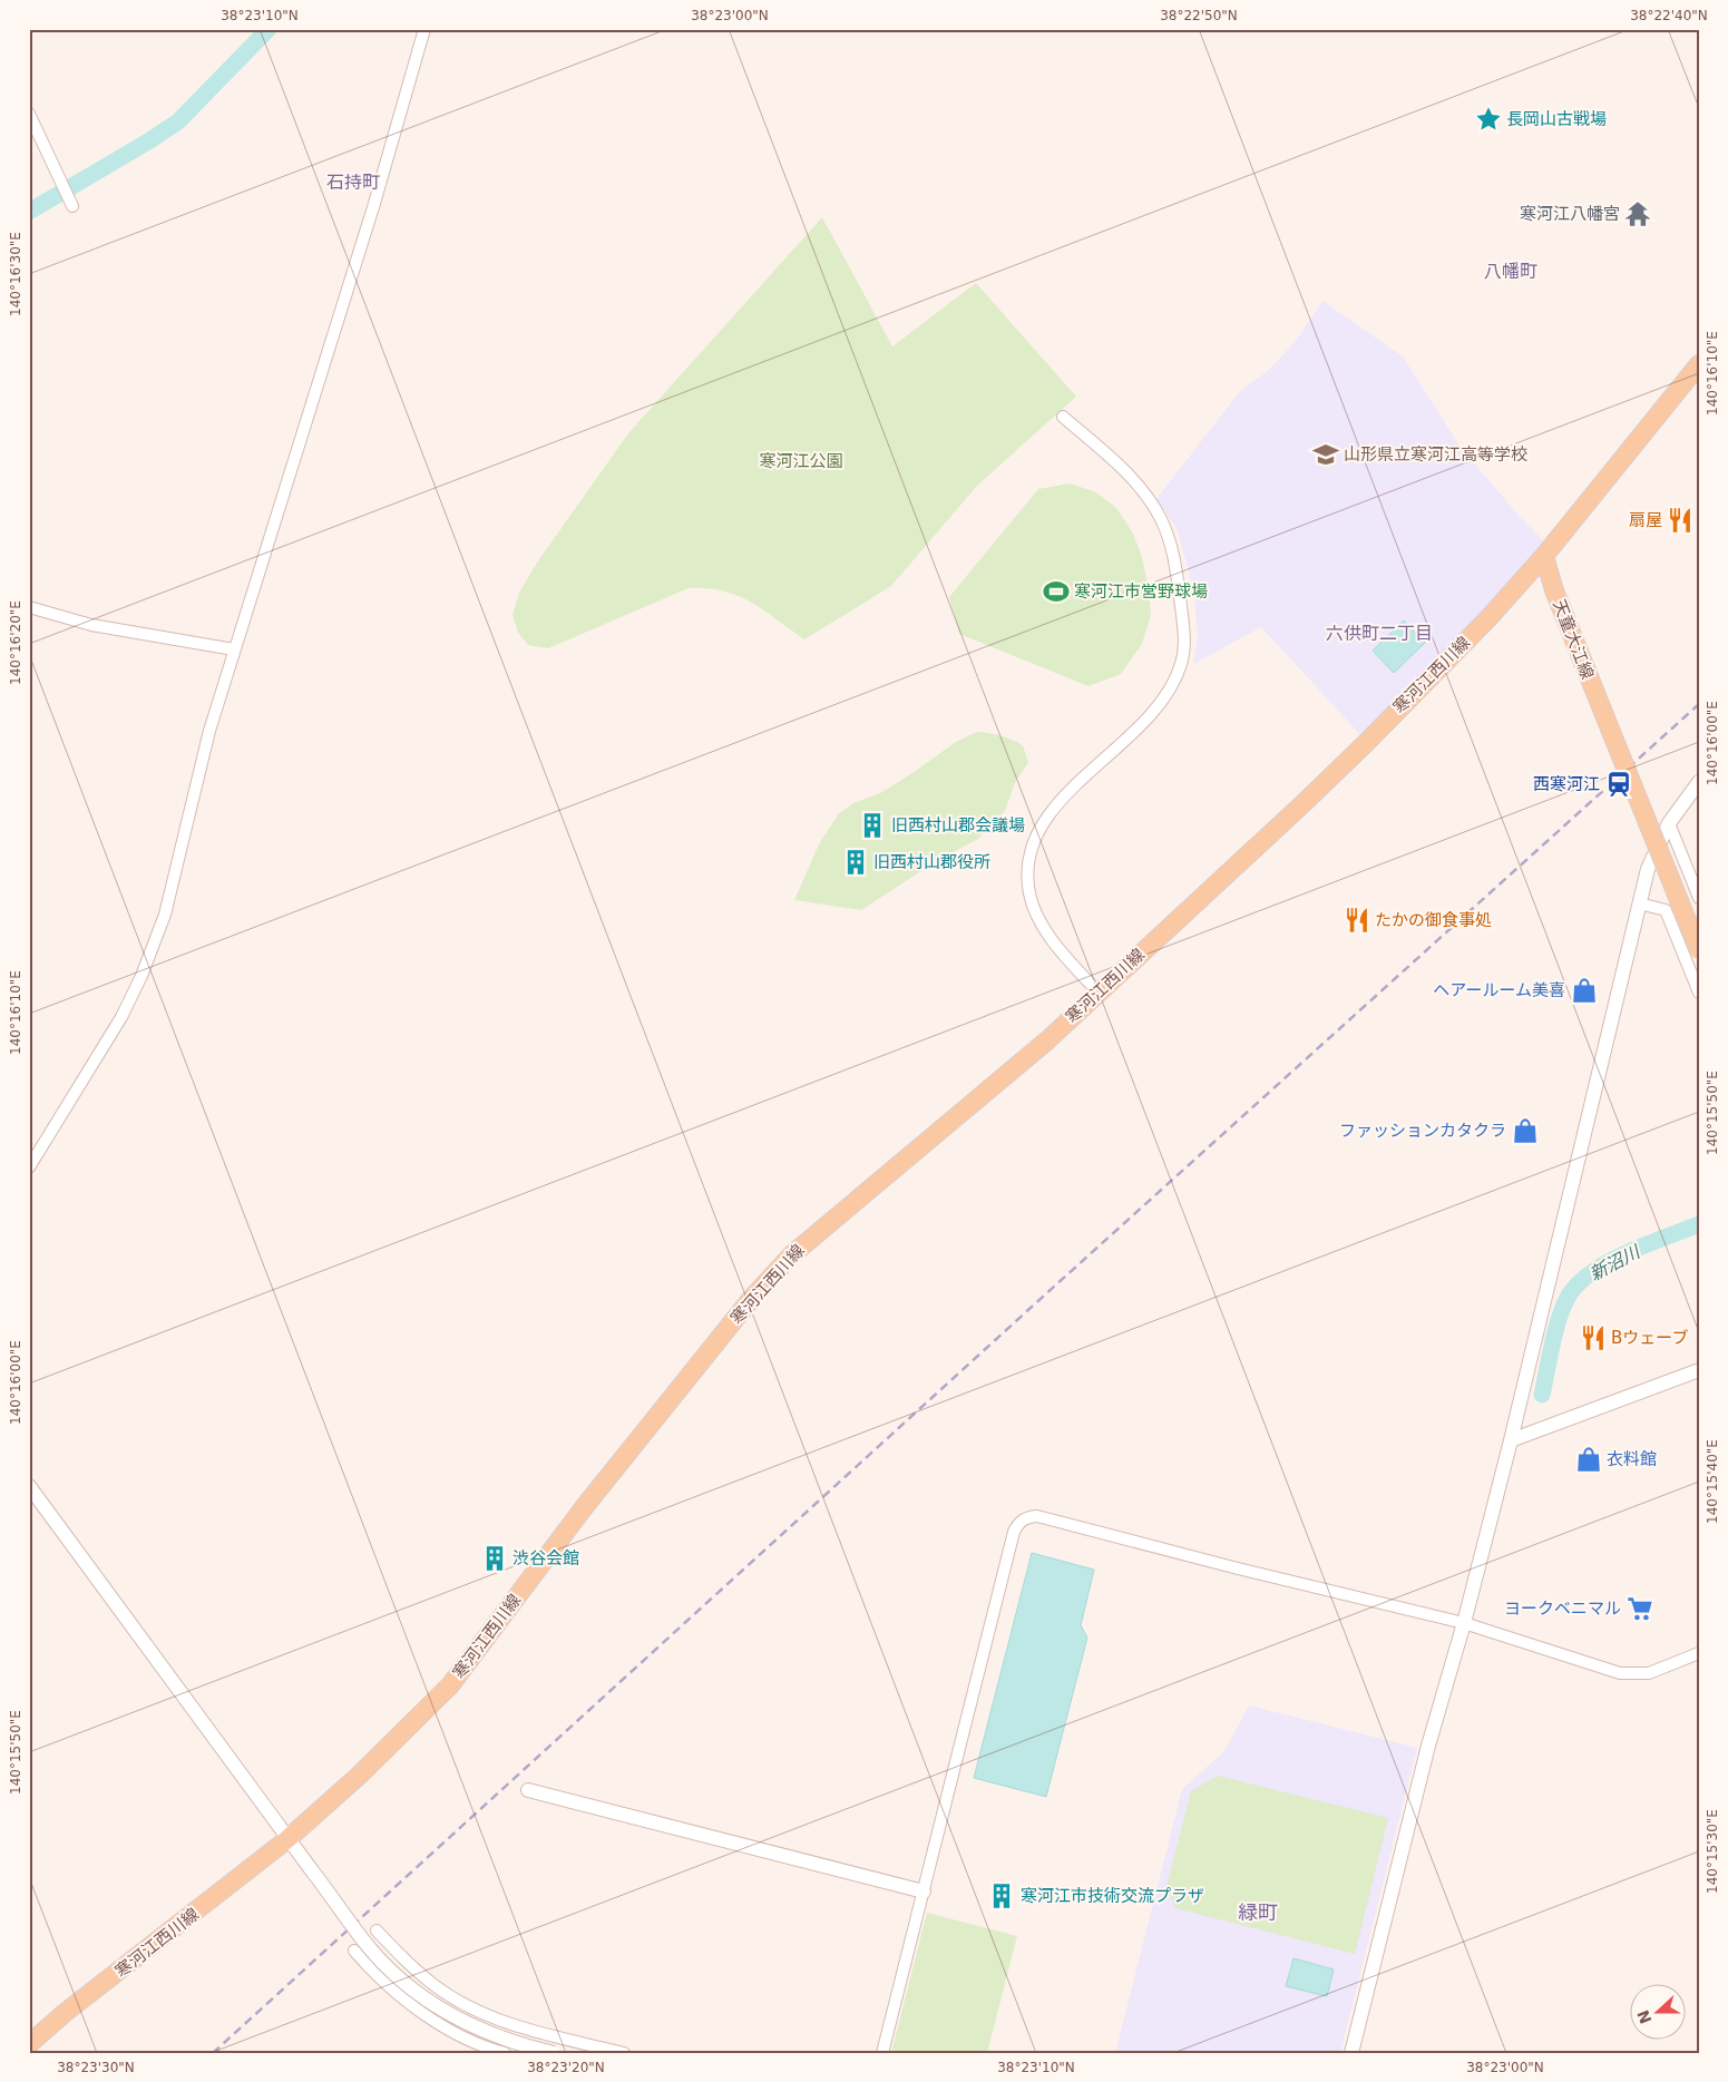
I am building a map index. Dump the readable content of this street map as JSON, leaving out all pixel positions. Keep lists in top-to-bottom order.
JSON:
{
  "streets": {
    "main road": ["天童大江線", "寒河江西川線"]
  },
  "crossings": [
    ["天童大江線", "寒河江西川線"]
  ],
  "districts": [
    "石持町",
    "八幡町",
    "六供町二丁目",
    "緑町"
  ],
  "water": ["新沼川"],
  "parks": ["寒河江公園"],
  "places": {
    "place": ["長岡山古戦場"],
    "temple": ["寒河江八幡宮"],
    "school or university": ["山形県立寒河江高等学校"],
    "restaurant": ["扇屋", "たかの御食事処", "Bウェーブ"],
    "sports": ["寒河江市営野球場"],
    "station": ["西寒河江"],
    "building": [
      "旧西村山郡会議場",
      "旧西村山郡役所",
      "渋谷会館",
      "寒河江市技術交流プラザ"
    ],
    "shop": ["ヘアールーム美喜", "ファッションカタクラ", "衣料館"],
    "supermarket": ["ヨークベニマル"]
  },
  "north": "left",
  "coordinates": [
    "38°23'10\"N",
    "38°23'00\"N",
    "38°22'50\"N",
    "38°22'40\"N",
    "140°16'30\"E",
    "140°16'10\"E",
    "140°16'20\"E",
    "140°16'00\"E",
    "140°15'50\"E",
    "140°15'40\"E",
    "140°15'30\"E",
    "38°23'30\"N",
    "38°23'20\"N"
  ]
}
